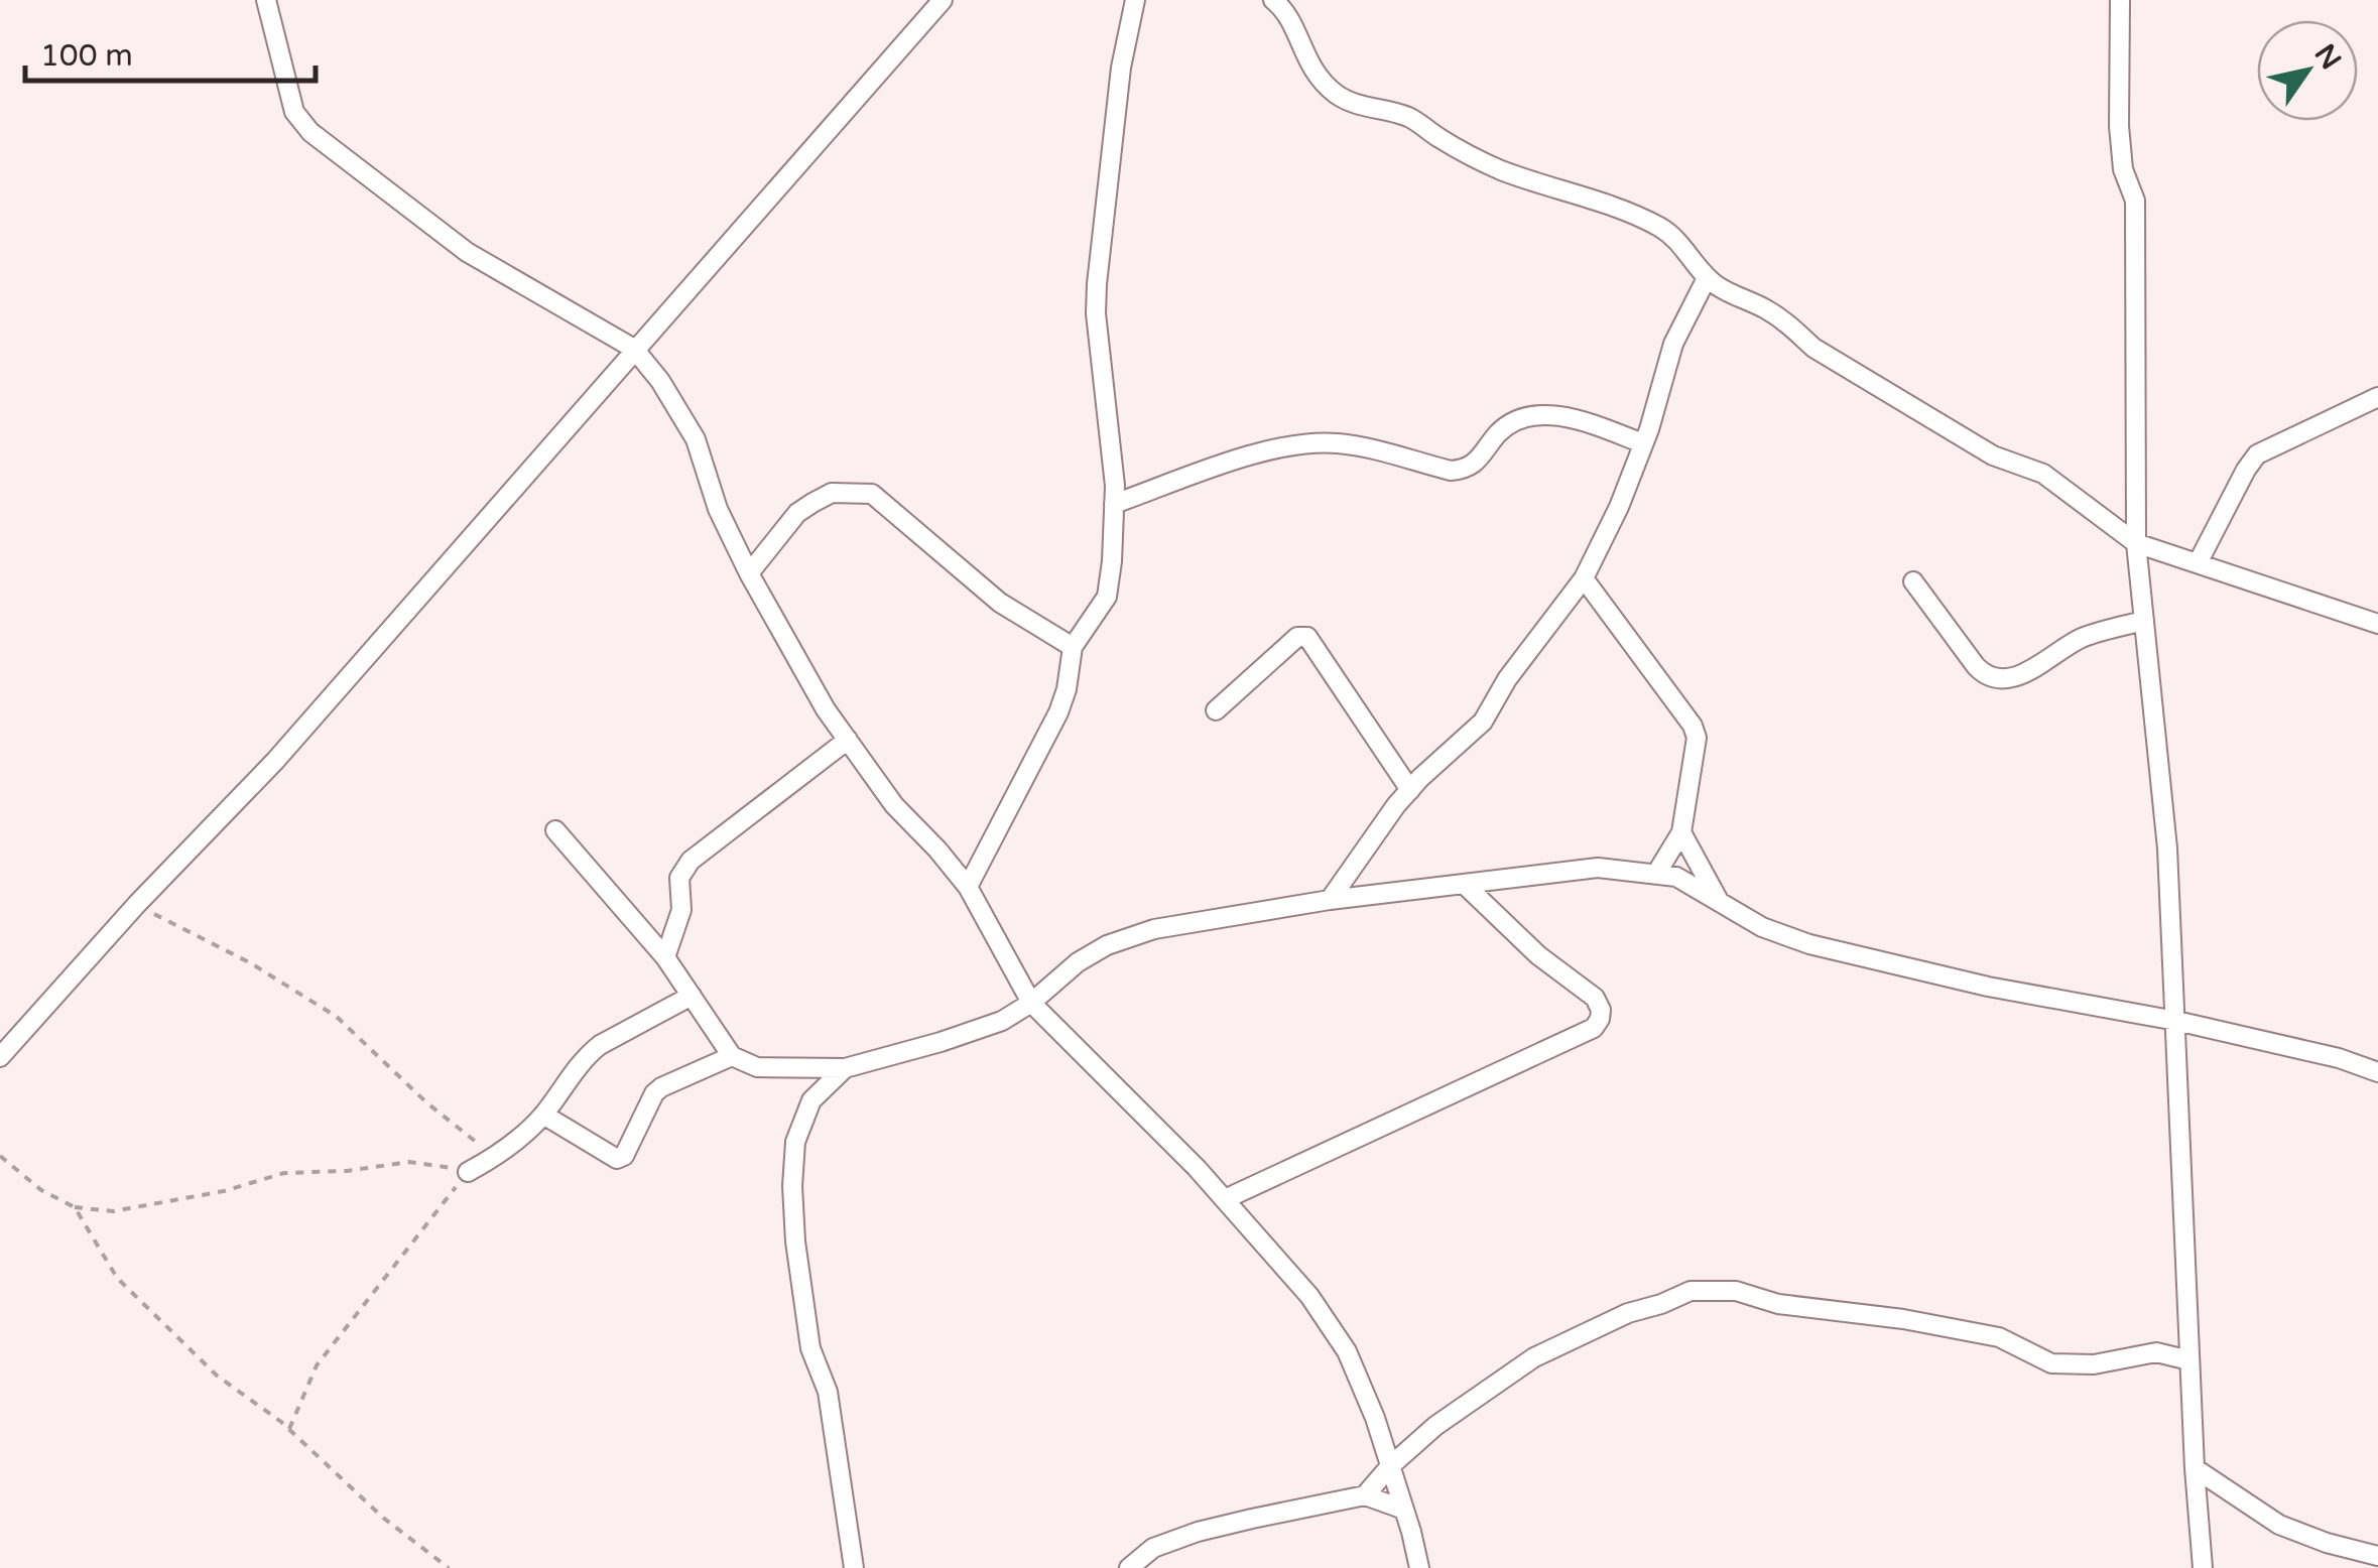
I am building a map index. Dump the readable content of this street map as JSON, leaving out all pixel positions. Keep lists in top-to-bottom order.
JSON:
{
  "scale_bar": "100 m",
  "north": "top right"
}
